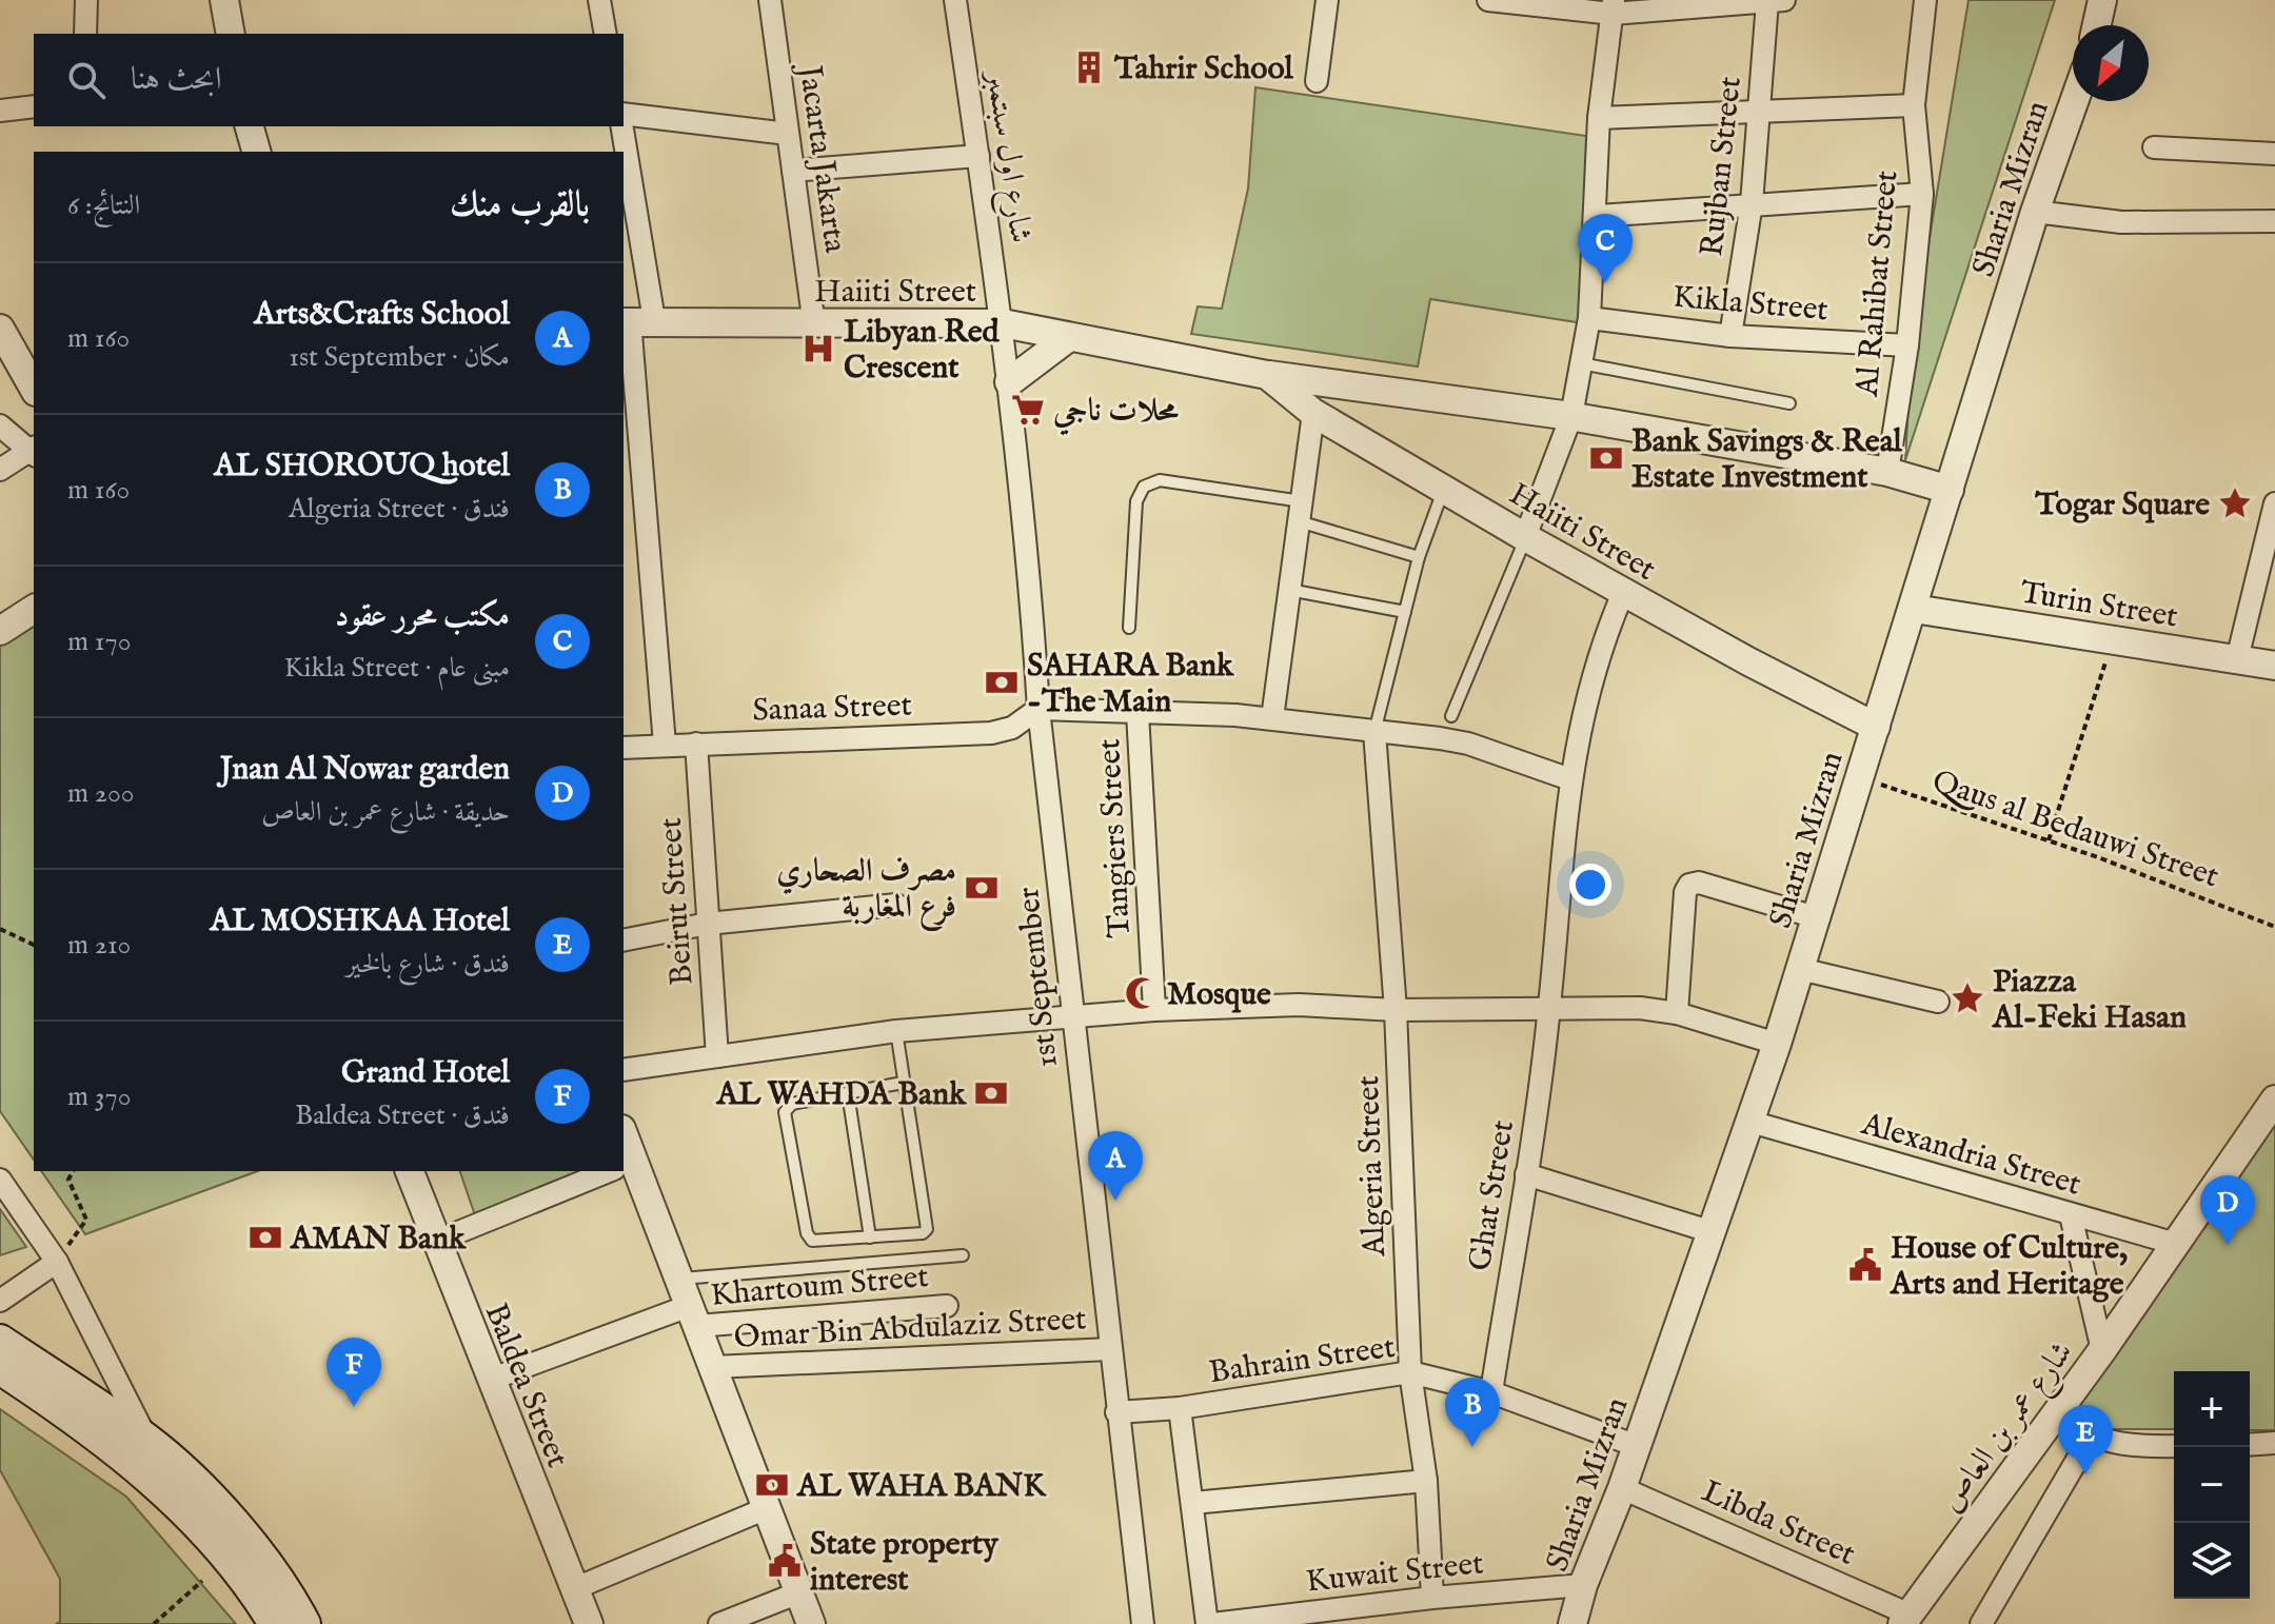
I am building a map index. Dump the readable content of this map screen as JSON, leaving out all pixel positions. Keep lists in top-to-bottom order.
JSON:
{
  "streets": {
    "street": [
      "شارع اول سبتمبر",
      "Jacarta Jakarta",
      "Rujban Street",
      "Sharia Mizran",
      "Al Rahibat Street",
      "Haiiti Street",
      "Kikla Street",
      "Turin Street",
      "Sanaa Street",
      "Tangiers Street",
      "Beirut Street",
      "1st September",
      "Alexandria Street",
      "Algeria Street",
      "Ghat Street",
      "Khartoum Street",
      "Omar Bin Abdulaziz Street",
      "Bahrain Street",
      "Baldea Street",
      "شارع عمر بن العاص",
      "Libda Street",
      "Kuwait Street"
    ],
    "path": ["Qaus al Bedauwi Street"]
  },
  "crossings": [
    ["شارع اول سبتمبر", "Haiiti Street"],
    ["شارع اول سبتمبر", "1st September"],
    ["Jacarta Jakarta", "Haiiti Street"],
    ["Rujban Street", "Kikla Street"],
    ["Sharia Mizran", "Haiiti Street"],
    ["Sharia Mizran", "Turin Street"],
    ["Sharia Mizran", "Qaus al Bedauwi Street"],
    ["Sharia Mizran", "Alexandria Street"],
    ["Sharia Mizran", "Bahrain Street"],
    ["Sharia Mizran", "Libda Street"],
    ["Sharia Mizran", "Kuwait Street"],
    ["Al Rahibat Street", "Haiiti Street"],
    ["Al Rahibat Street", "Kikla Street"],
    ["Haiiti Street", "1st September"],
    ["Haiiti Street", "Ghat Street"],
    ["Sanaa Street", "Beirut Street"],
    ["Sanaa Street", "1st September"],
    ["1st September", "Omar Bin Abdulaziz Street"],
    ["1st September", "Bahrain Street"],
    ["Alexandria Street", "شارع عمر بن العاص"],
    ["Algeria Street", "Bahrain Street"],
    ["Algeria Street", "Kuwait Street"],
    ["Ghat Street", "Bahrain Street"],
    ["Khartoum Street", "Baldea Street"],
    ["شارع عمر بن العاص", "Libda Street"]
  ],
  "places": {
    "building": ["Tahrir School"],
    "hospital": ["Libyan Red Crescent"],
    "supermarket": ["محلات ناجي"],
    "bank": [
      "Bank Savings & Real Estate Investment",
      "SAHARA Bank -The Main",
      "مصرف الصحاري فرع المغاربة",
      "AL WAHDA Bank",
      "AMAN Bank",
      "AL WAHA BANK"
    ],
    "place": ["Togar Square", "Piazza Al-Feki Hasan"],
    "mosque": ["Mosque"],
    "public building": ["House of Culture, Arts and Heritage", "State property interest"]
  },
  "north": "bottom left",
  "page": {
    "search": "ابحث هنا",
    "heading": ["بالقرب منك", "النتائج: 6"],
    "pins": [
      "C",
      "A",
      "D",
      "F",
      "B",
      "E"
    ],
    "list": [
      {
        "mark": "A",
        "name": "Arts&Crafts School",
        "note": "مكان · 1st September",
        "value": "160 m"
      },
      {
        "mark": "B",
        "name": "AL SHOROUQ hotel",
        "note": "فندق · Algeria Street",
        "value": "160 m"
      },
      {
        "mark": "C",
        "name": "مكتب محرر عقود",
        "note": "مبنى عام · Kikla Street",
        "value": "170 m"
      },
      {
        "mark": "D",
        "name": "Jnan Al Nowar garden",
        "note": "حديقة · شارع عمر بن العاص",
        "value": "200 m"
      },
      {
        "mark": "E",
        "name": "AL MOSHKAA Hotel",
        "note": "فندق · شارع بالخير",
        "value": "210 m"
      },
      {
        "mark": "F",
        "name": "Grand Hotel",
        "note": "فندق · Baldea Street",
        "value": "370 m"
      }
    ],
    "map_buttons": ["+", "−"]
  }
}
